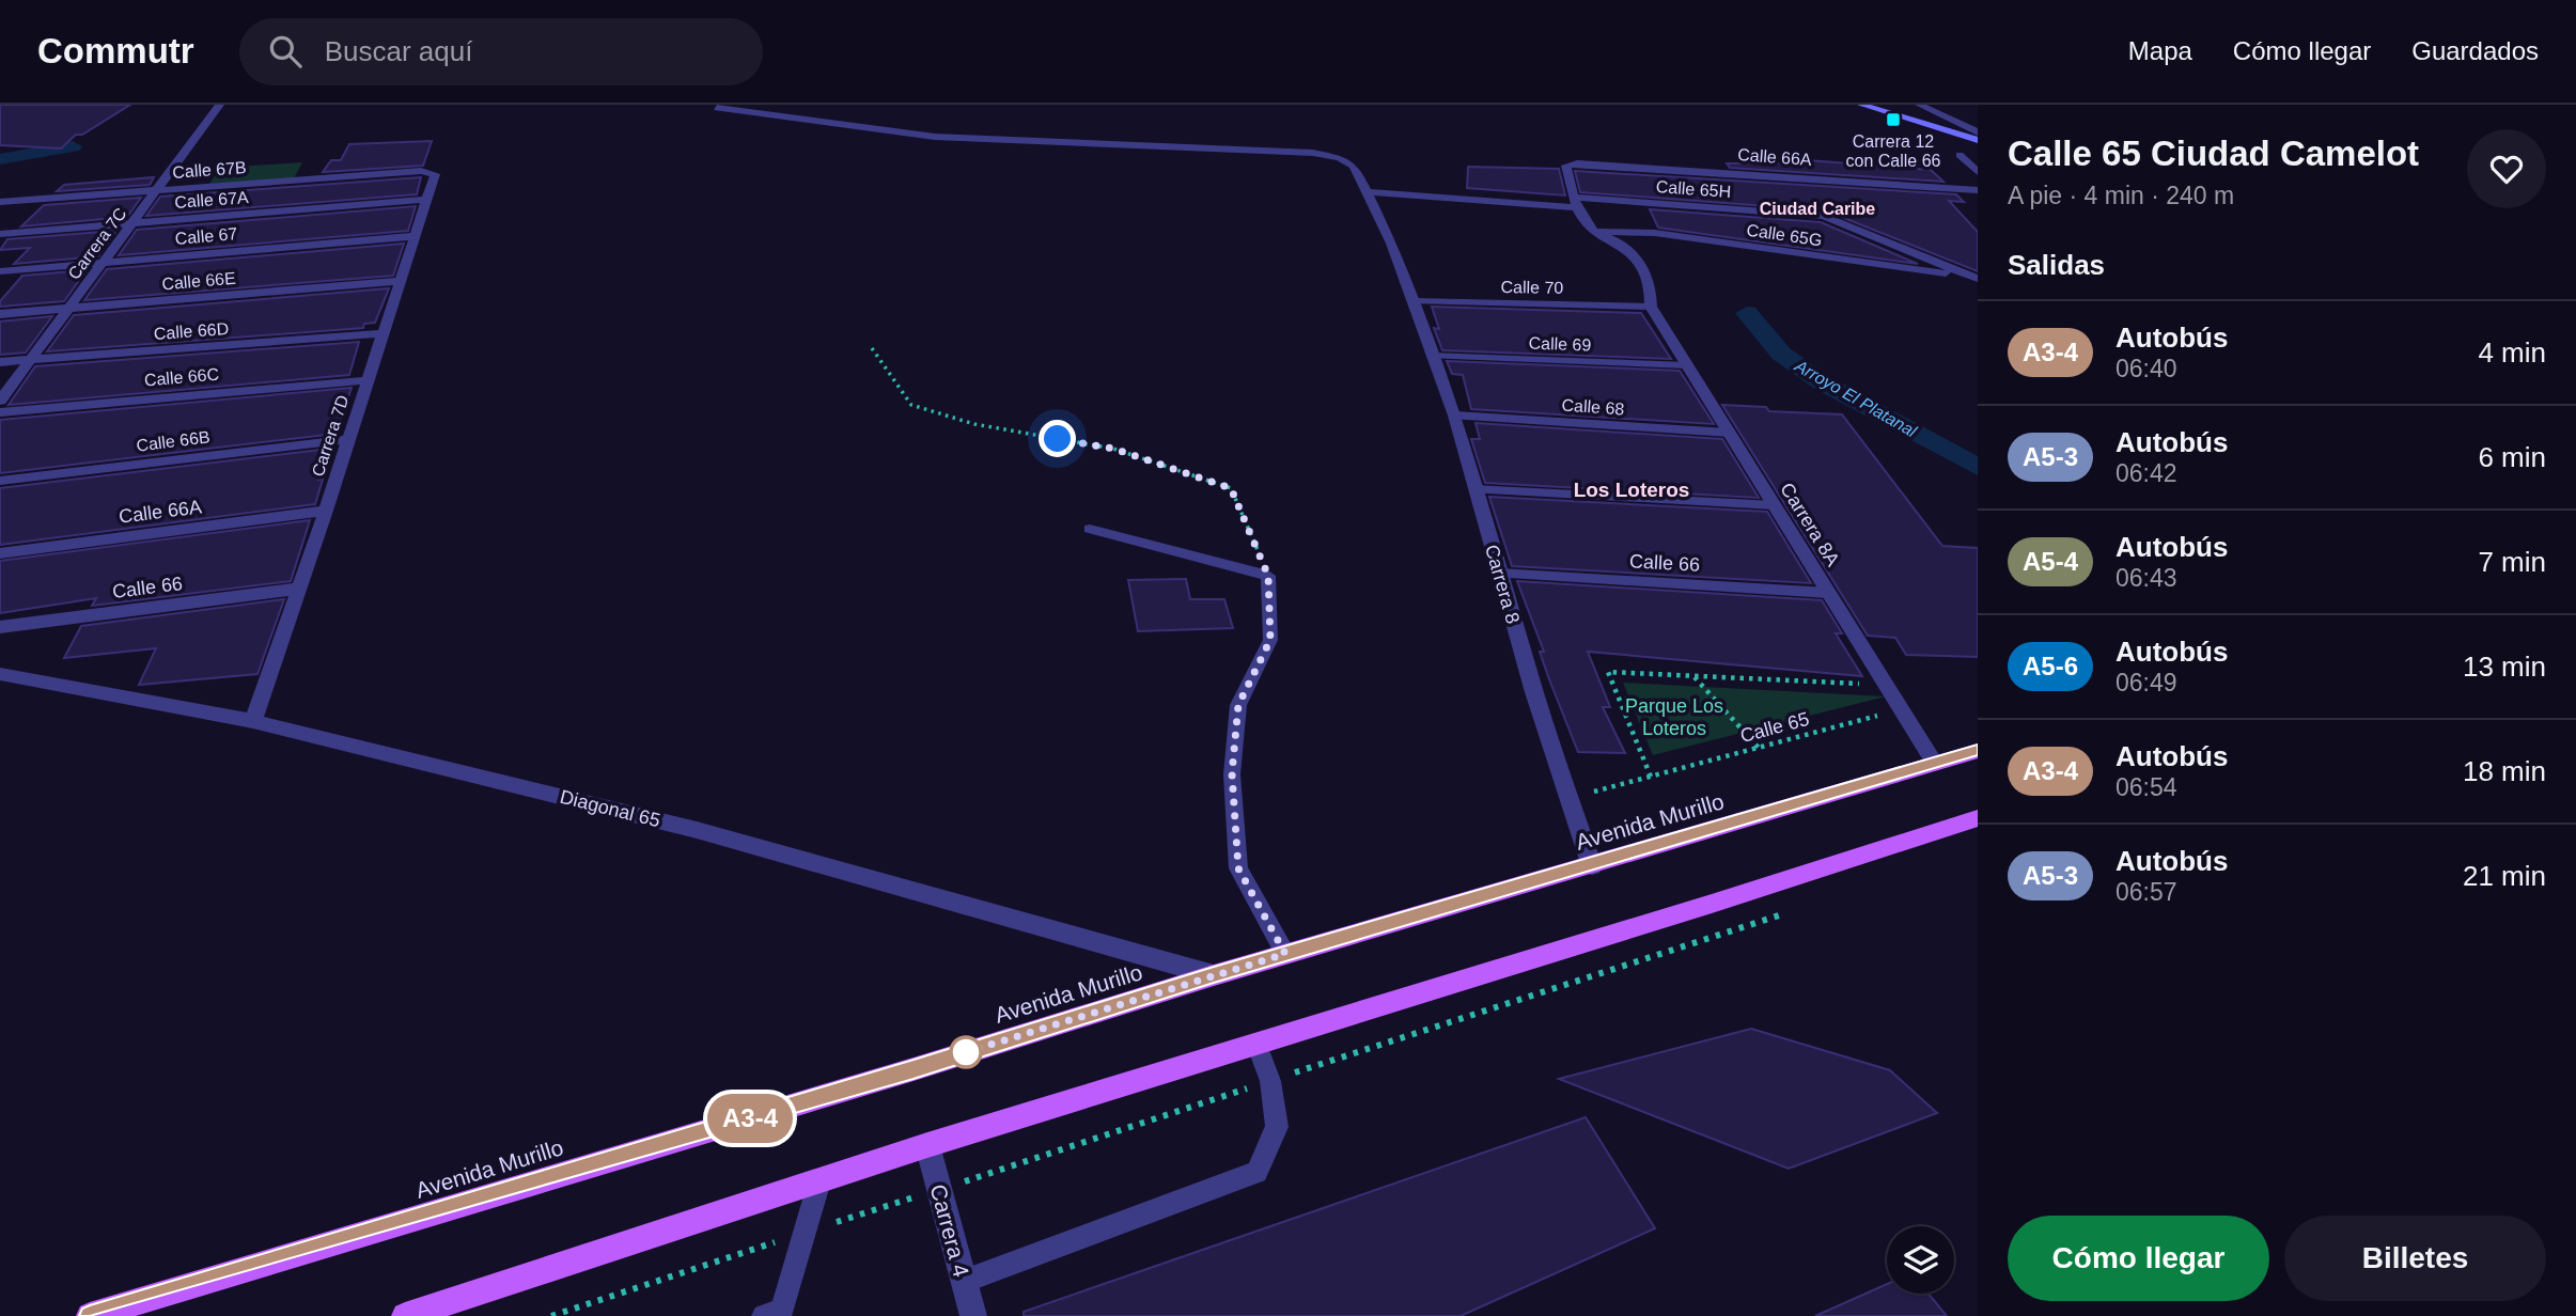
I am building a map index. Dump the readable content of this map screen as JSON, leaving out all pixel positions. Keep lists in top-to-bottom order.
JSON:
{
  "streets": {
    "main road": ["Avenida Murillo"],
    "street": [
      "Calle 66A",
      "Calle 67B",
      "Calle 65H",
      "Calle 67A",
      "Calle 65G",
      "Calle 67",
      "Carrera 7C",
      "Calle 66E",
      "Calle 66D",
      "Calle 66C",
      "Carrera 7D",
      "Calle 66B",
      "Carrera 8A",
      "Calle 66",
      "Carrera 8",
      "Diagonal 65",
      "Carrera 4"
    ],
    "lane": ["Calle 70", "Calle 69", "Calle 68"],
    "path": ["Calle 65"]
  },
  "crossings": [
    ["Calle 66A", "Calle 65H"],
    ["Calle 66A", "Carrera 7D"],
    ["Calle 67B", "Carrera 7C"],
    ["Calle 67B", "Carrera 7D"],
    ["Calle 65H", "Calle 65G"],
    ["Calle 65H", "Carrera 8"],
    ["Calle 67A", "Carrera 7C"],
    ["Calle 67A", "Carrera 7D"],
    ["Calle 67", "Carrera 7C"],
    ["Calle 67", "Carrera 7D"],
    ["Carrera 7C", "Calle 66E"],
    ["Carrera 7C", "Calle 66D"],
    ["Calle 66E", "Carrera 7D"],
    ["Calle 70", "Carrera 8A"],
    ["Calle 70", "Carrera 8"],
    ["Calle 66D", "Carrera 7D"],
    ["Calle 69", "Carrera 8A"],
    ["Calle 69", "Carrera 8"],
    ["Calle 66C", "Carrera 7D"],
    ["Calle 68", "Carrera 8A"],
    ["Calle 68", "Carrera 8"],
    ["Carrera 7D", "Calle 66B"],
    ["Carrera 7D", "Calle 66"],
    ["Carrera 7D", "Diagonal 65"],
    ["Carrera 8A", "Calle 66"],
    ["Carrera 8A", "Calle 65"],
    ["Carrera 8A", "Avenida Murillo"],
    ["Calle 66", "Carrera 8"],
    ["Carrera 8", "Calle 65"],
    ["Carrera 8", "Avenida Murillo"],
    ["Diagonal 65", "Avenida Murillo"]
  ],
  "districts": ["Ciudad Caribe", "Los Loteros"],
  "water": ["Arroyo El Platanal"],
  "parks": ["Parque Los Loteros"],
  "places": {
    "transit": ["Carrera 12 con Calle 66"]
  },
  "lines": ["bus line A3-4"],
  "page": {
    "header": "Commutr",
    "search": "Buscar aquí",
    "nav": ["Mapa", "Cómo llegar", "Guardados"],
    "on_map": "A3-4",
    "heading": [
      ["Calle 65 Ciudad Camelot", "A pie · 4 min · 240 m"],
      "Salidas"
    ],
    "list": [
      {
        "mark": "A3-4",
        "name": "Autobús",
        "note": "06:40",
        "value": "4 min"
      },
      {
        "mark": "A5-3",
        "name": "Autobús",
        "note": "06:42",
        "value": "6 min"
      },
      {
        "mark": "A5-4",
        "name": "Autobús",
        "note": "06:43",
        "value": "7 min"
      },
      {
        "mark": "A5-6",
        "name": "Autobús",
        "note": "06:49",
        "value": "13 min"
      },
      {
        "mark": "A3-4",
        "name": "Autobús",
        "note": "06:54",
        "value": "18 min"
      },
      {
        "mark": "A5-3",
        "name": "Autobús",
        "note": "06:57",
        "value": "21 min"
      }
    ],
    "buttons": ["Cómo llegar", "Billetes"]
  }
}
